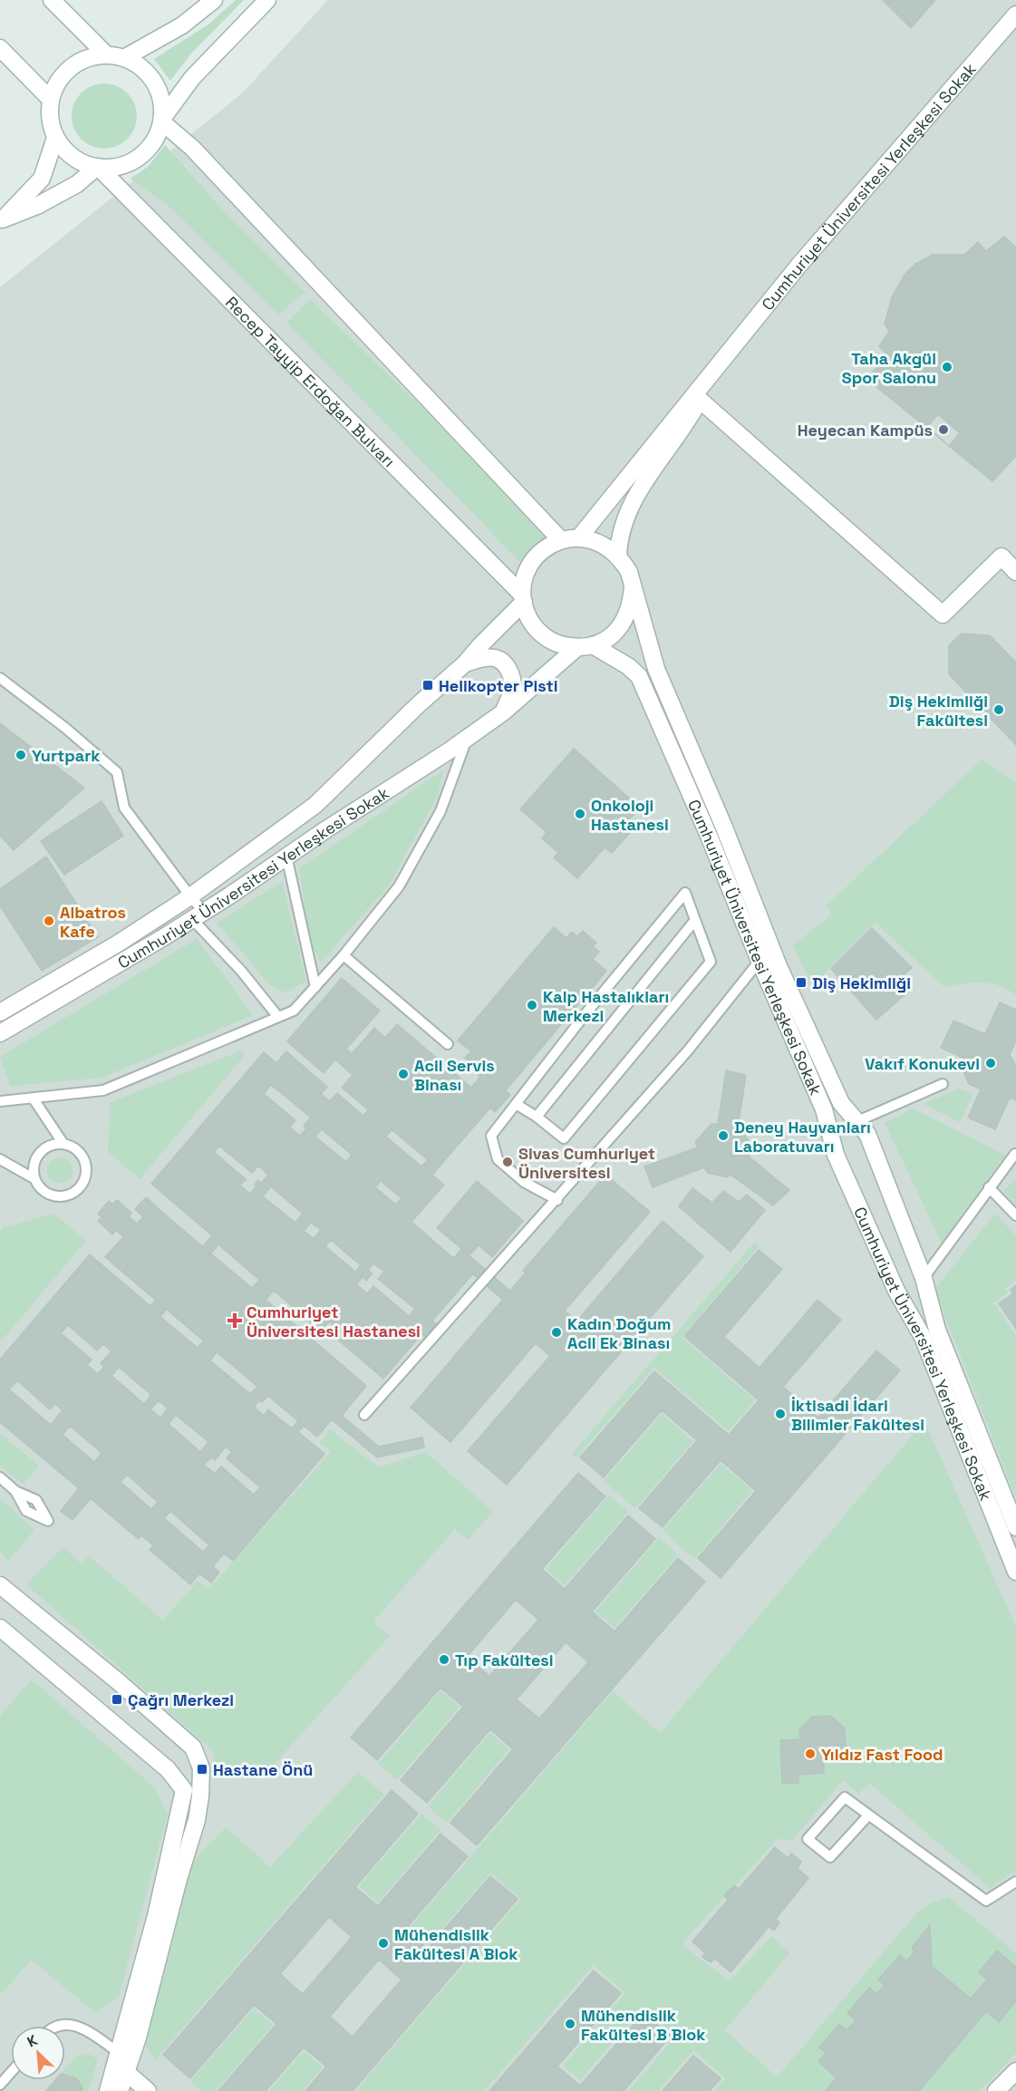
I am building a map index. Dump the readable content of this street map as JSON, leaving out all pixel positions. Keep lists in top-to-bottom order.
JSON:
{
  "streets": {
    "street": ["Cumhuriyet Üniversitesi Yerleşkesi Sokak", "Recep Tayyip Erdoğan Bulvarı"]
  },
  "crossings": [
    ["Cumhuriyet Üniversitesi Yerleşkesi Sokak", "Recep Tayyip Erdoğan Bulvarı"]
  ],
  "places": {
    "other": [
      "Taha Akgül Spor Salonu",
      "Heyecan Kampüs",
      "Diş Hekimliği Fakültesi",
      "Yurtpark",
      "Onkoloji Hastanesi",
      "Albatros Kafe",
      "Kalp Hastalıkları Merkezi",
      "Vakıf Konukevi",
      "Acil Servis Binası",
      "Deney Hayvanları Laboratuvarı",
      "Sivas Cumhuriyet Üniversitesi",
      "Kadın Doğum Acil Ek Binası",
      "İktisadi İdari Bilimler Fakültesi",
      "Tıp Fakültesi",
      "Yıldız Fast Food",
      "Mühendislik Fakültesi A Blok",
      "Mühendislik Fakültesi B Blok"
    ],
    "transit": [
      "Helikopter Pisti",
      "Diş Hekimliği",
      "Çağrı Merkezi",
      "Hastane Önü"
    ],
    "health": ["Cumhuriyet Üniversitesi Hastanesi"]
  },
  "north": "top left"
}
